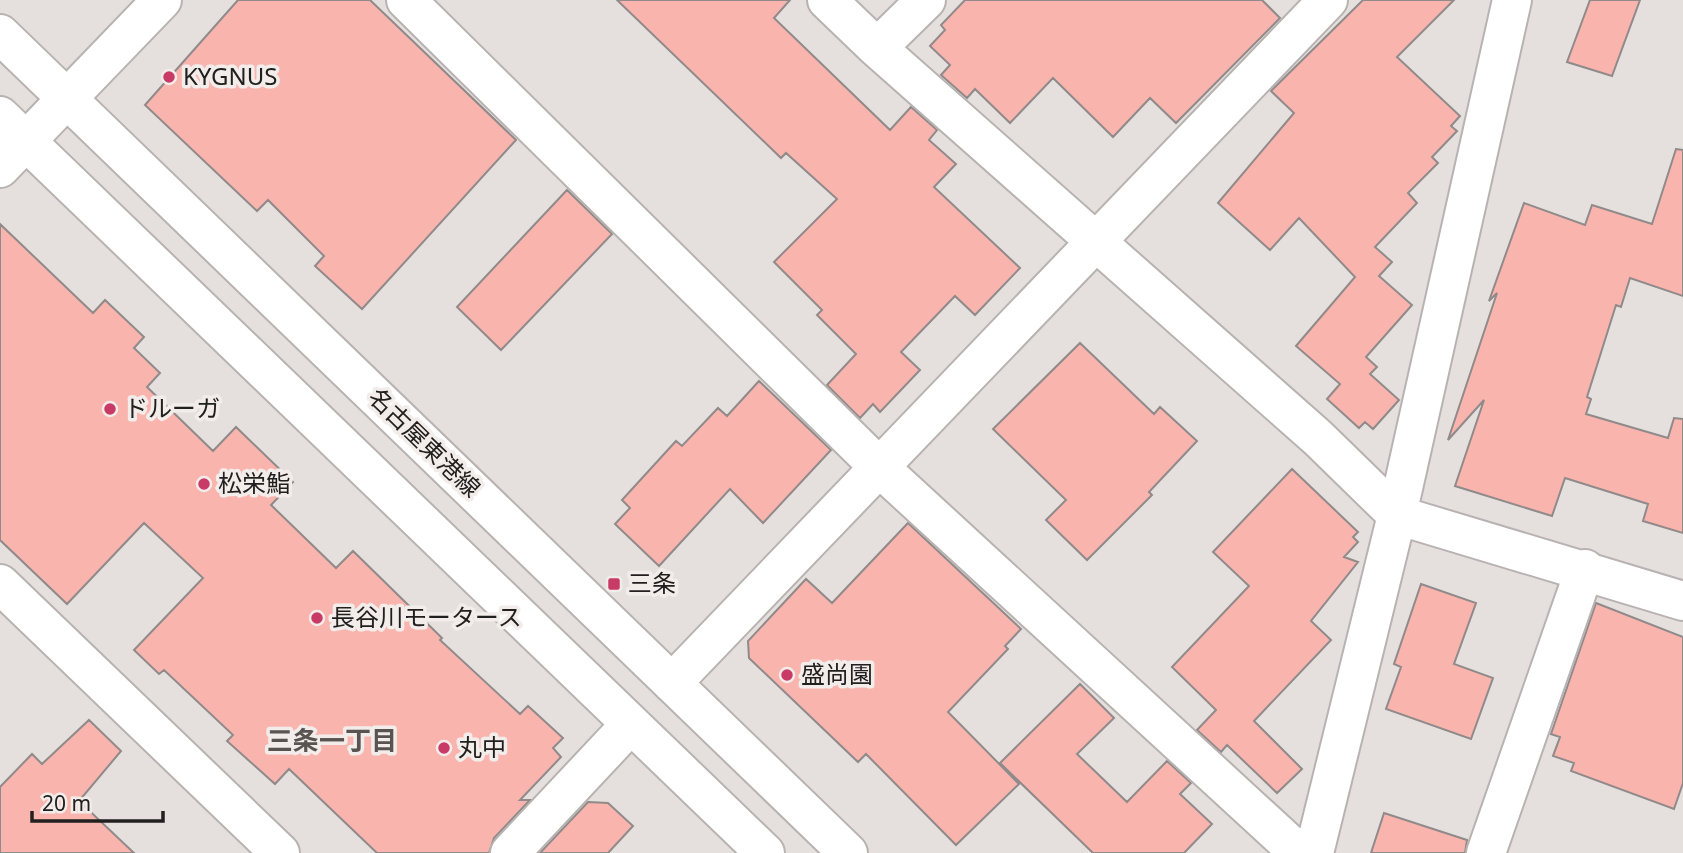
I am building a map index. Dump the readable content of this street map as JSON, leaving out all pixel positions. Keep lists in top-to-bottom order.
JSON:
{
  "streets": {
    "street": ["名古屋東港線"]
  },
  "districts": ["三条一丁目"],
  "places": {
    "other": [
      "KYGNUS",
      "ドルーガ",
      "松栄鮨",
      "長谷川モータース",
      "盛尚園",
      "丸中"
    ],
    "transit": ["三条"]
  },
  "scale_bar": "20 m"
}
